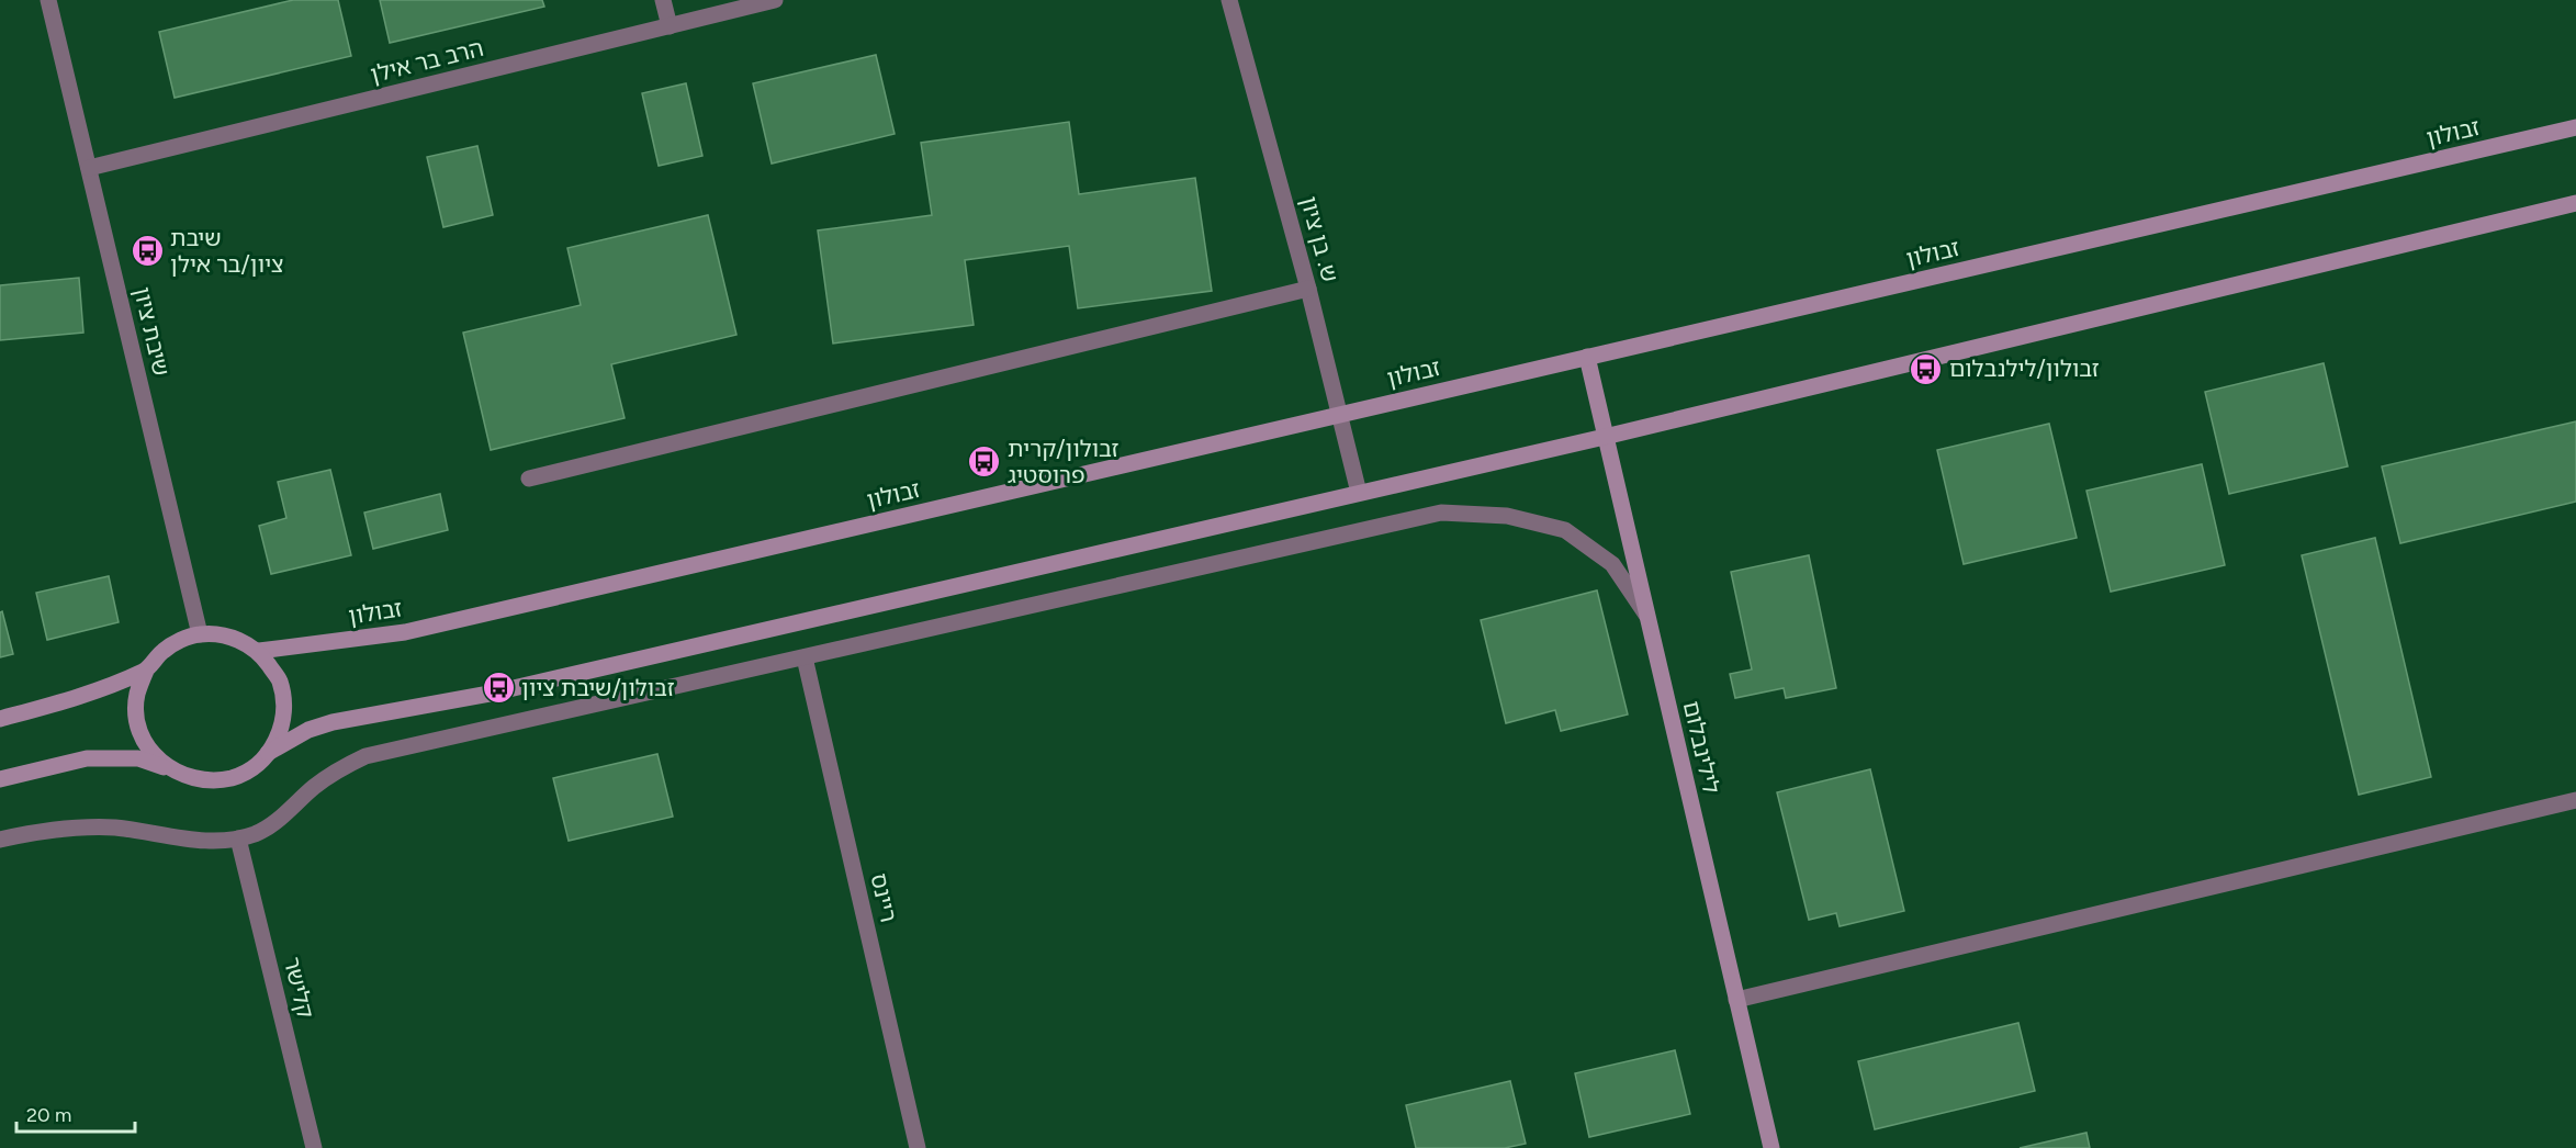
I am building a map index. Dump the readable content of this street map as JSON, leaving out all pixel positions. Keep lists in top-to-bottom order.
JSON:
{
  "streets": {
    "main road": ["זבולון", "לילינבלום"],
    "street": [
      "הרב בר אילן",
      "ש. בן ציון",
      "שיבת ציון",
      "ריינס",
      "קלישר"
    ]
  },
  "crossings": [
    ["הרב בר אילן", "שיבת ציון"],
    ["זבולון", "ש. בן ציון"],
    ["זבולון", "שיבת ציון"],
    ["זבולון", "לילינבלום"]
  ],
  "places": {
    "bus stop": [
      "שיבת ציון/בר אילן",
      "זבולון/לילנבלום",
      "זבולון/קרית פרוסטיג",
      "זבולון/שיבת ציון"
    ]
  },
  "scale_bar": "20 m"
}
